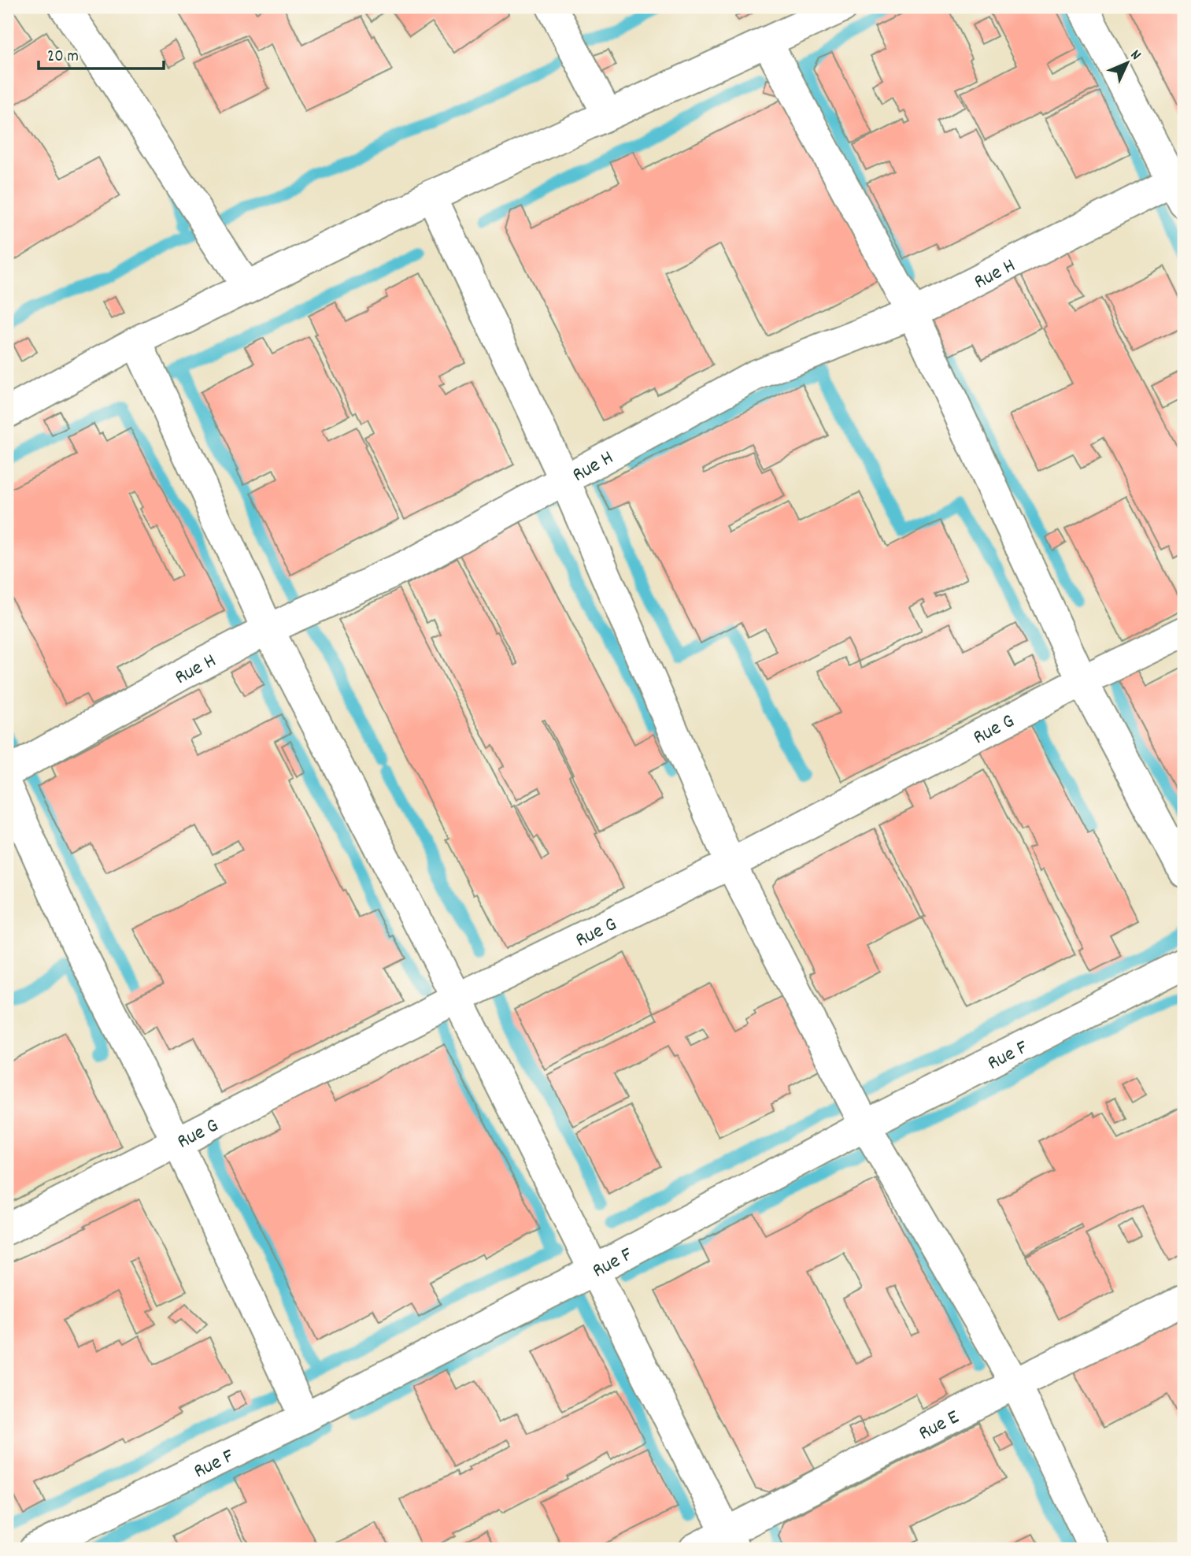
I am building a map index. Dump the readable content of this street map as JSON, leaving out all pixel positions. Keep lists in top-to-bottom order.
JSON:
{
  "streets": {
    "street": [
      "Rue H",
      "Rue G",
      "Rue F",
      "Rue E"
    ]
  },
  "scale_bar": "20 m",
  "north": "top right"
}
